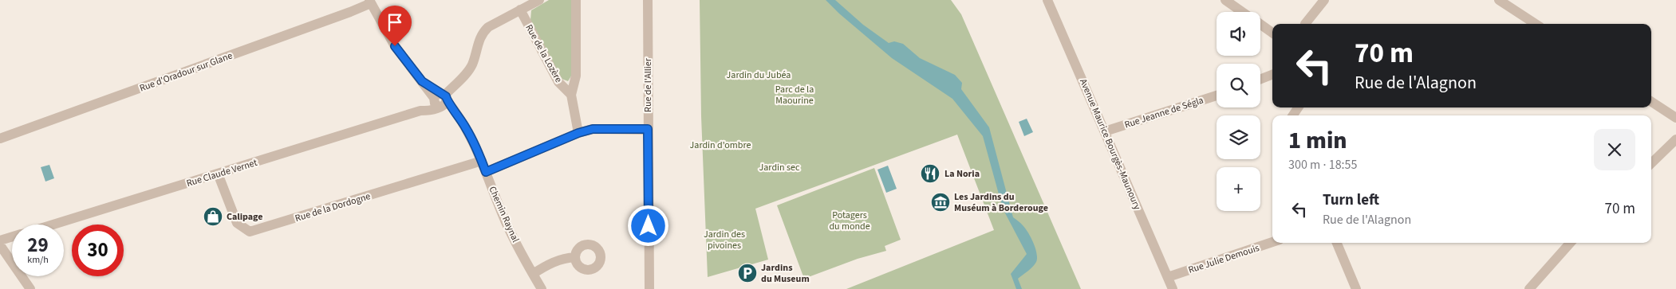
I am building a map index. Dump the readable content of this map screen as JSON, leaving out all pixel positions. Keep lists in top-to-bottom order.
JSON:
{
  "streets": {
    "street": [
      "Rue de la Lozère",
      "Rue d'Oradour sur Glane",
      "Rue de l'Allier",
      "Rue Jeanne de Ségla",
      "Avenue Maurice Bourgès-Maunoury",
      "Rue Claude Vernet",
      "Rue de la Dordogne",
      "Chemin Raynal",
      "Rue Julie Demouis"
    ]
  },
  "crossings": [
    ["Rue de la Lozère", "Rue Claude Vernet"],
    ["Rue d'Oradour sur Glane", "Chemin Raynal"],
    ["Rue Jeanne de Ségla", "Avenue Maurice Bourgès-Maunoury"],
    ["Avenue Maurice Bourgès-Maunoury", "Rue Julie Demouis"],
    ["Rue Claude Vernet", "Rue de la Dordogne"],
    ["Rue Claude Vernet", "Chemin Raynal"],
    ["Rue de la Dordogne", "Chemin Raynal"]
  ],
  "parks": [
    "Jardin du Jubéa",
    "Parc de la Maourine",
    "Jardin d'ombre",
    "Jardin sec",
    "Potagers du monde",
    "Jardin des pivoines"
  ],
  "places": {
    "restaurant": ["La Noria"],
    "museum": ["Les Jardins du Muséum à Borderouge"],
    "shop": ["Calipage"],
    "parking": ["Jardins du Museum"]
  },
  "page": {
    "map_buttons": "+",
    "turn": ["70 m", "Rue de l'Alagnon"],
    "heading": ["1 min", "300 m · 18:55"],
    "list": [
      {
        "name": "Turn left",
        "note": "Rue de l'Alagnon",
        "value": "70 m"
      }
    ],
    "speed": "29 km/h",
    "limit": "30"
  }
}
